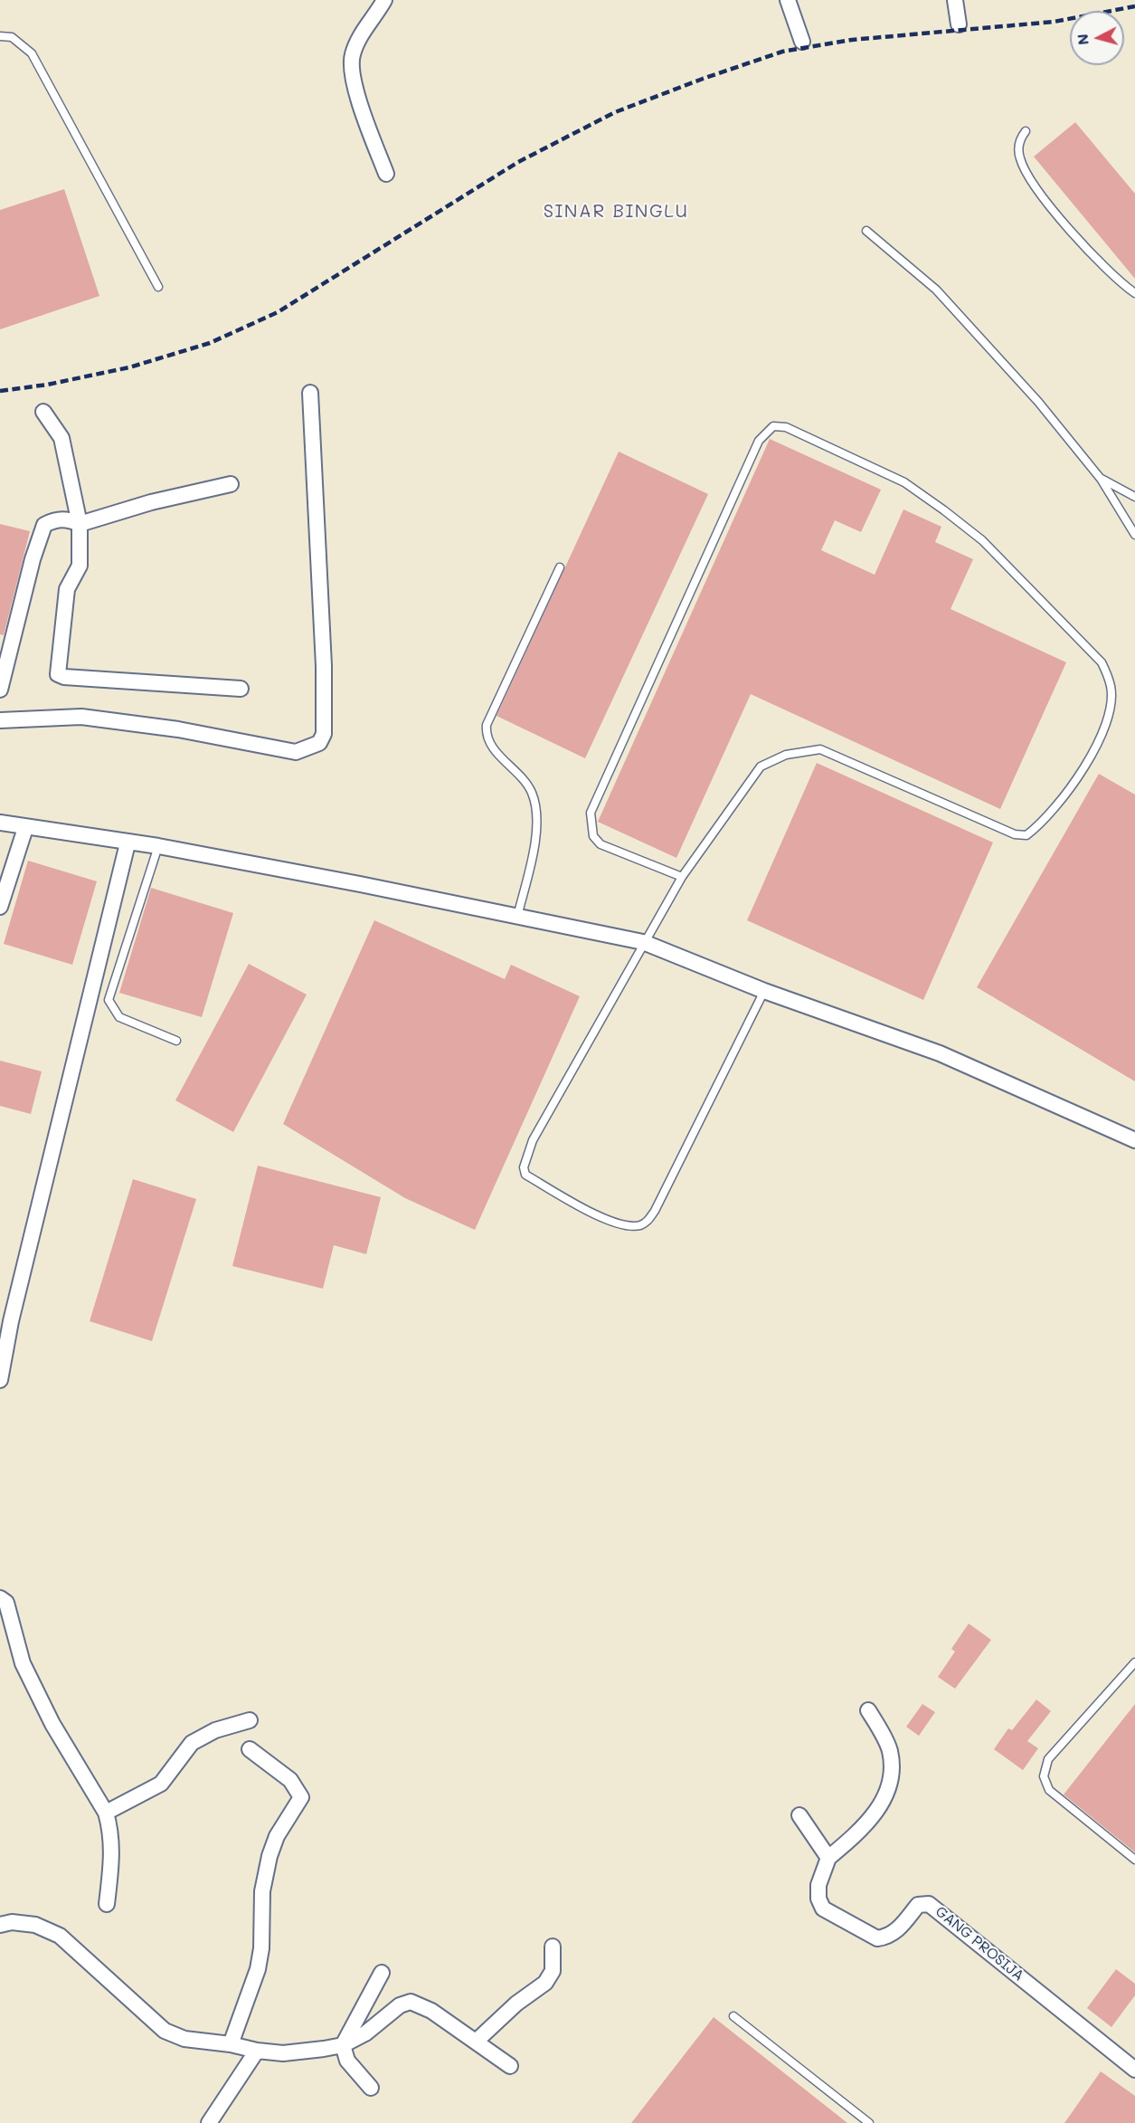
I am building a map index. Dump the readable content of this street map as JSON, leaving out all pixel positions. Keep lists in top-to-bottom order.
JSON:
{
  "streets": {
    "street": ["GANG PROSIJA"]
  },
  "districts": ["SINAR BINGLU"],
  "north": "left"
}
